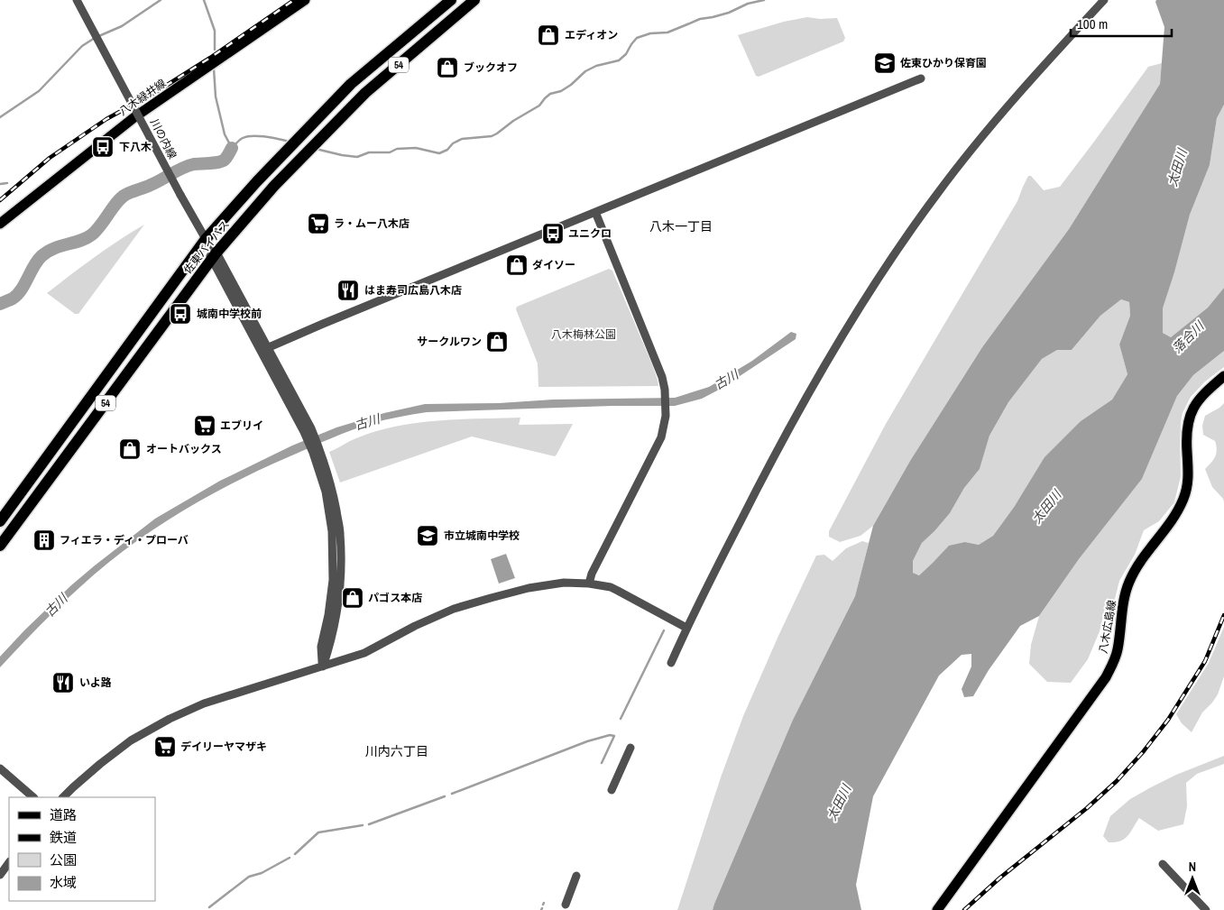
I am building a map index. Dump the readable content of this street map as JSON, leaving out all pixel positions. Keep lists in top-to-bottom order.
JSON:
{
  "streets": {
    "highway": ["54", "佐東バイパス"],
    "main road": ["八木緑井線", "八木広島線"],
    "street": ["川の内線"]
  },
  "crossings": [
    ["川の内線", "佐東バイパス"]
  ],
  "districts": ["八木一丁目", "川内六丁目"],
  "water": ["太田川", "落合川", "古川"],
  "parks": ["八木梅林公園"],
  "places": {
    "shop": [
      "エディオン",
      "ブックオフ",
      "ダイソー",
      "サークルワン",
      "オートバックス",
      "パゴス本店"
    ],
    "school or university": ["佐東ひかり保育園", "市立城南中学校"],
    "bus stop": ["下八木", "ユニクロ", "城南中学校前"],
    "supermarket": ["ラ・ムー八木店", "エブリイ", "デイリーヤマザキ"],
    "restaurant": ["はま寿司広島八木店", "いよ路"],
    "building": ["フィエラ・ディ・プローバ"]
  },
  "legend": [
    "道路",
    "鉄道",
    "公園",
    "水域"
  ],
  "scale_bar": "100 m",
  "north": "top"
}
